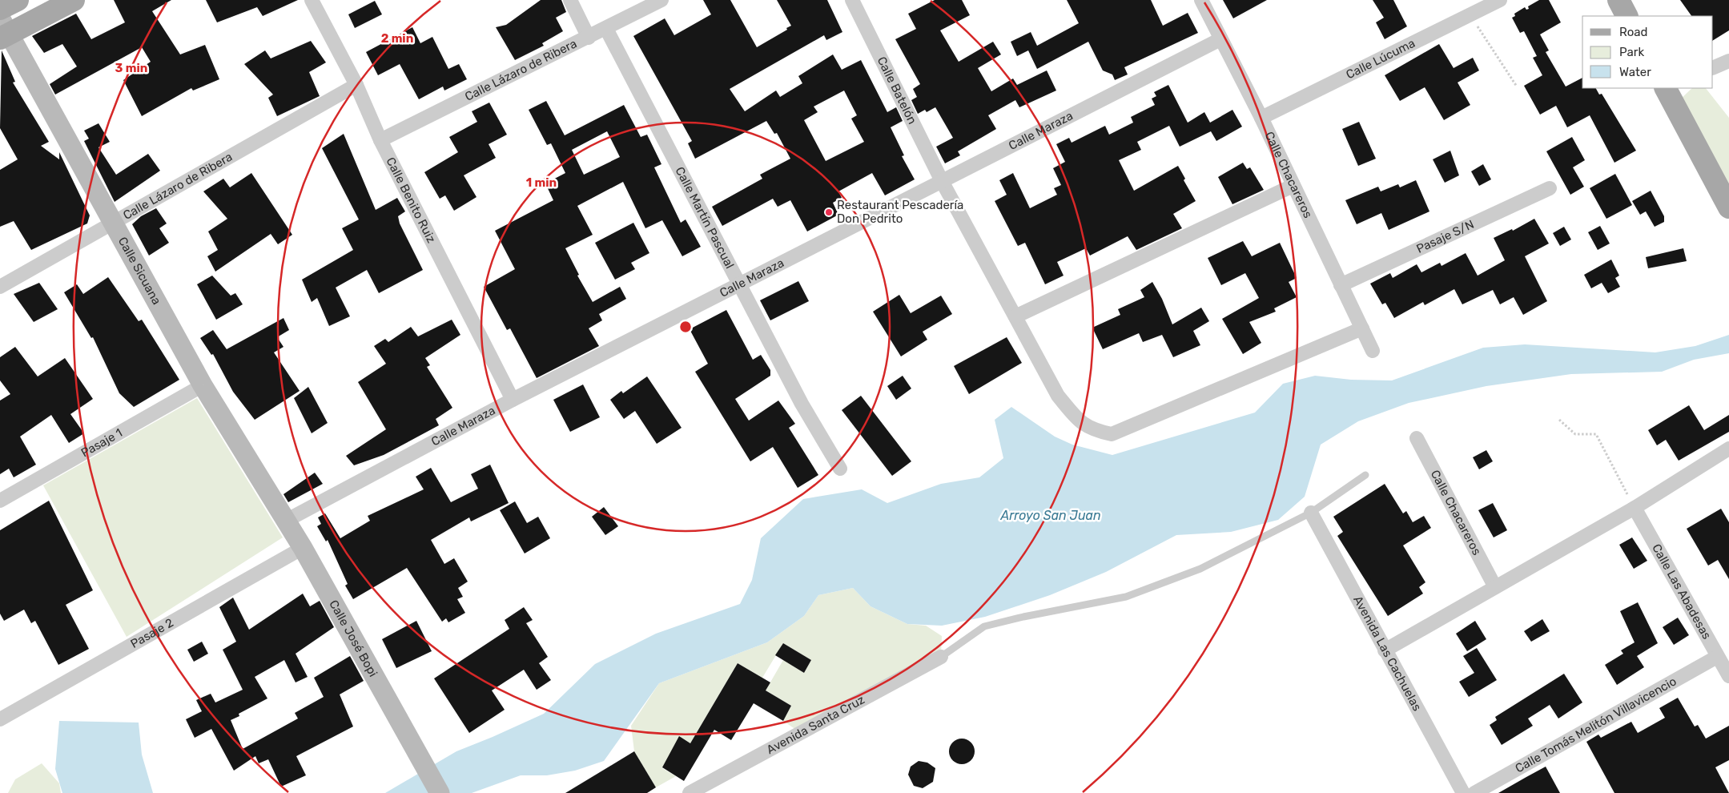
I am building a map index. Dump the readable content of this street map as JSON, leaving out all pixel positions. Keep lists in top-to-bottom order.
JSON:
{
  "streets": {
    "main road": ["Calle Sicuana", "Calle José Bopi"],
    "street": [
      "Calle Lúcuma",
      "Calle Lázaro de Ribera",
      "Calle Batelón",
      "Calle Maraza",
      "Calle Chacareros",
      "Calle Benito Ruiz",
      "Calle Martín Pascual",
      "Pasaje S/N",
      "Pasaje 1",
      "Calle Las Abadesas",
      "Pasaje 2",
      "Avenida Las Cachuelas",
      "Avenida Santa Cruz",
      "Calle Tomás Melitón Villavicencio"
    ]
  },
  "crossings": [
    ["Calle Lúcuma", "Calle Chacareros"],
    ["Calle Lázaro de Ribera", "Calle Benito Ruiz"],
    ["Calle Lázaro de Ribera", "Calle Martín Pascual"],
    ["Calle Lázaro de Ribera", "Calle Sicuana"],
    ["Calle Batelón", "Calle Maraza"],
    ["Calle Batelón", "Calle Chacareros"],
    ["Calle Maraza", "Calle Chacareros"],
    ["Calle Maraza", "Calle Benito Ruiz"],
    ["Calle Maraza", "Calle Martín Pascual"],
    ["Calle Maraza", "Calle Sicuana"],
    ["Calle Maraza", "Calle José Bopi"],
    ["Calle Chacareros", "Pasaje S/N"],
    ["Calle Sicuana", "Pasaje 1"],
    ["Calle Sicuana", "Calle José Bopi"],
    ["Calle Las Abadesas", "Calle Tomás Melitón Villavicencio"],
    ["Pasaje 2", "Calle José Bopi"]
  ],
  "water": ["Arroyo San Juan"],
  "places": ["Restaurant Pescadería Don Pedrito"],
  "legend": ["Road", "Park", "Water"],
  "rings": ["2 min", "3 min", "1 min"]
}
